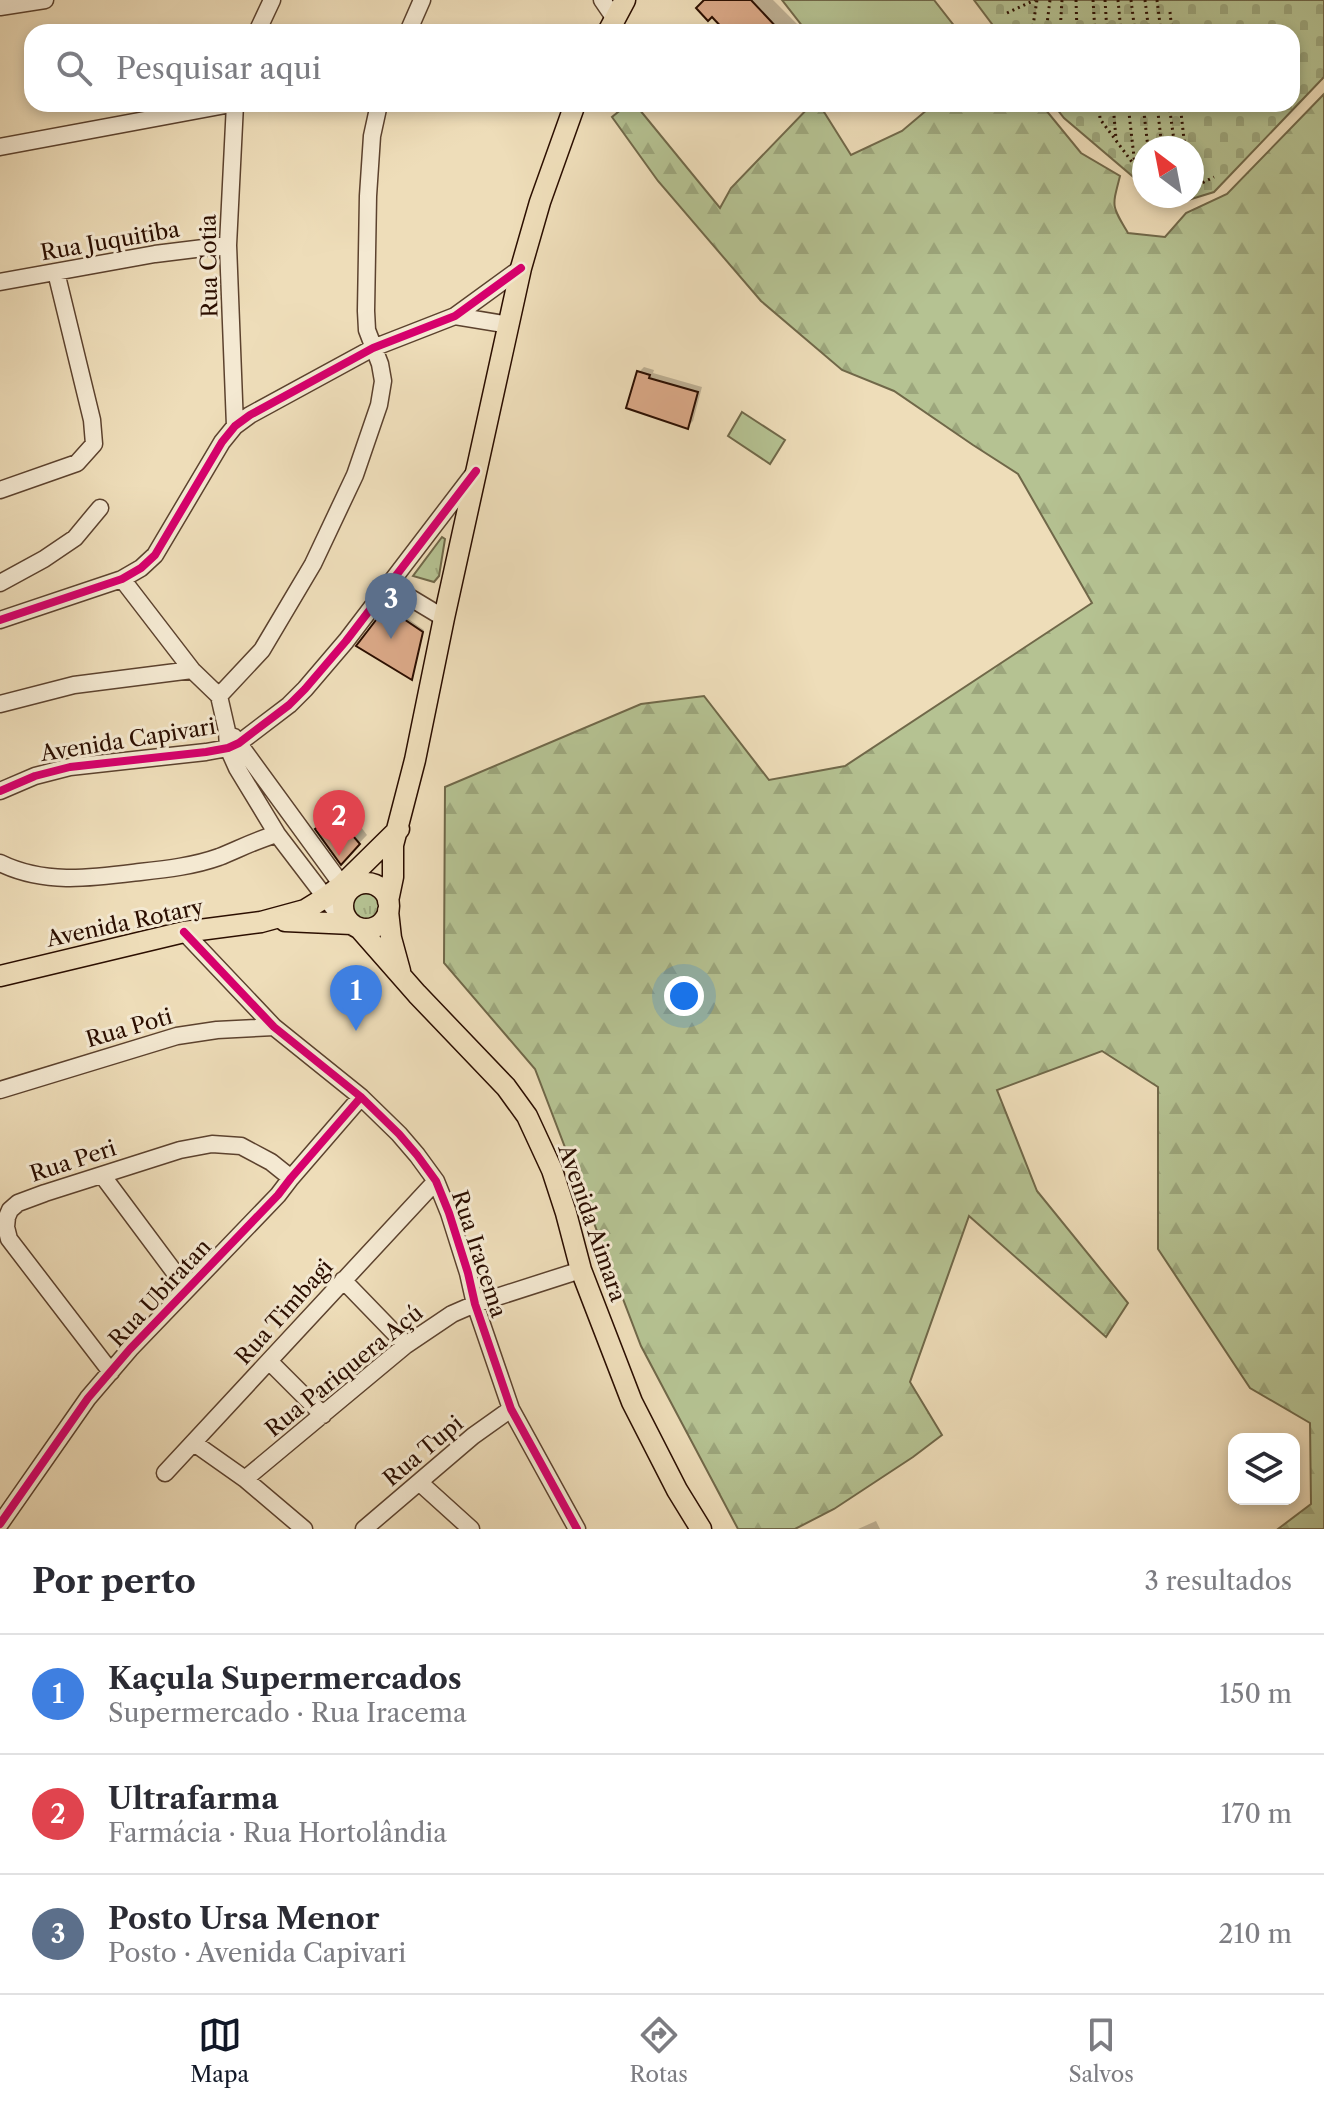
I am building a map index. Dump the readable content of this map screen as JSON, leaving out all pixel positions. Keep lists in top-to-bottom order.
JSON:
{
  "streets": {
    "main road": ["Avenida Rotary", "Avenida Aimara"],
    "street": [
      "Rua Juquitiba",
      "Rua Cotia",
      "Avenida Capivari",
      "Rua Poti",
      "Rua Peri",
      "Rua Iracema",
      "Rua Ubiratan",
      "Rua Timbagi",
      "Rua Pariquera Açú",
      "Rua Tupi"
    ]
  },
  "crossings": [
    ["Rua Juquitiba", "Rua Cotia"],
    ["Avenida Rotary", "Avenida Aimara"],
    ["Avenida Rotary", "Rua Iracema"],
    ["Rua Poti", "Rua Iracema"],
    ["Rua Peri", "Rua Ubiratan"],
    ["Avenida Aimara", "Rua Pariquera Açú"],
    ["Rua Iracema", "Rua Ubiratan"],
    ["Rua Iracema", "Rua Timbagi"],
    ["Rua Iracema", "Rua Pariquera Açú"],
    ["Rua Iracema", "Rua Tupi"]
  ],
  "north": "top left",
  "page": {
    "search": "Pesquisar aqui",
    "pins": ["3", "2", "1"],
    "heading": ["Por perto", "3 resultados"],
    "list": [
      {
        "mark": "1",
        "name": "Kaçula Supermercados",
        "note": "Supermercado · Rua Iracema",
        "value": "150 m"
      },
      {
        "mark": "2",
        "name": "Ultrafarma",
        "note": "Farmácia · Rua Hortolândia",
        "value": "170 m"
      },
      {
        "mark": "3",
        "name": "Posto Ursa Menor",
        "note": "Posto · Avenida Capivari",
        "value": "210 m"
      }
    ],
    "nav": ["Mapa", "Rotas", "Salvos"]
  }
}
